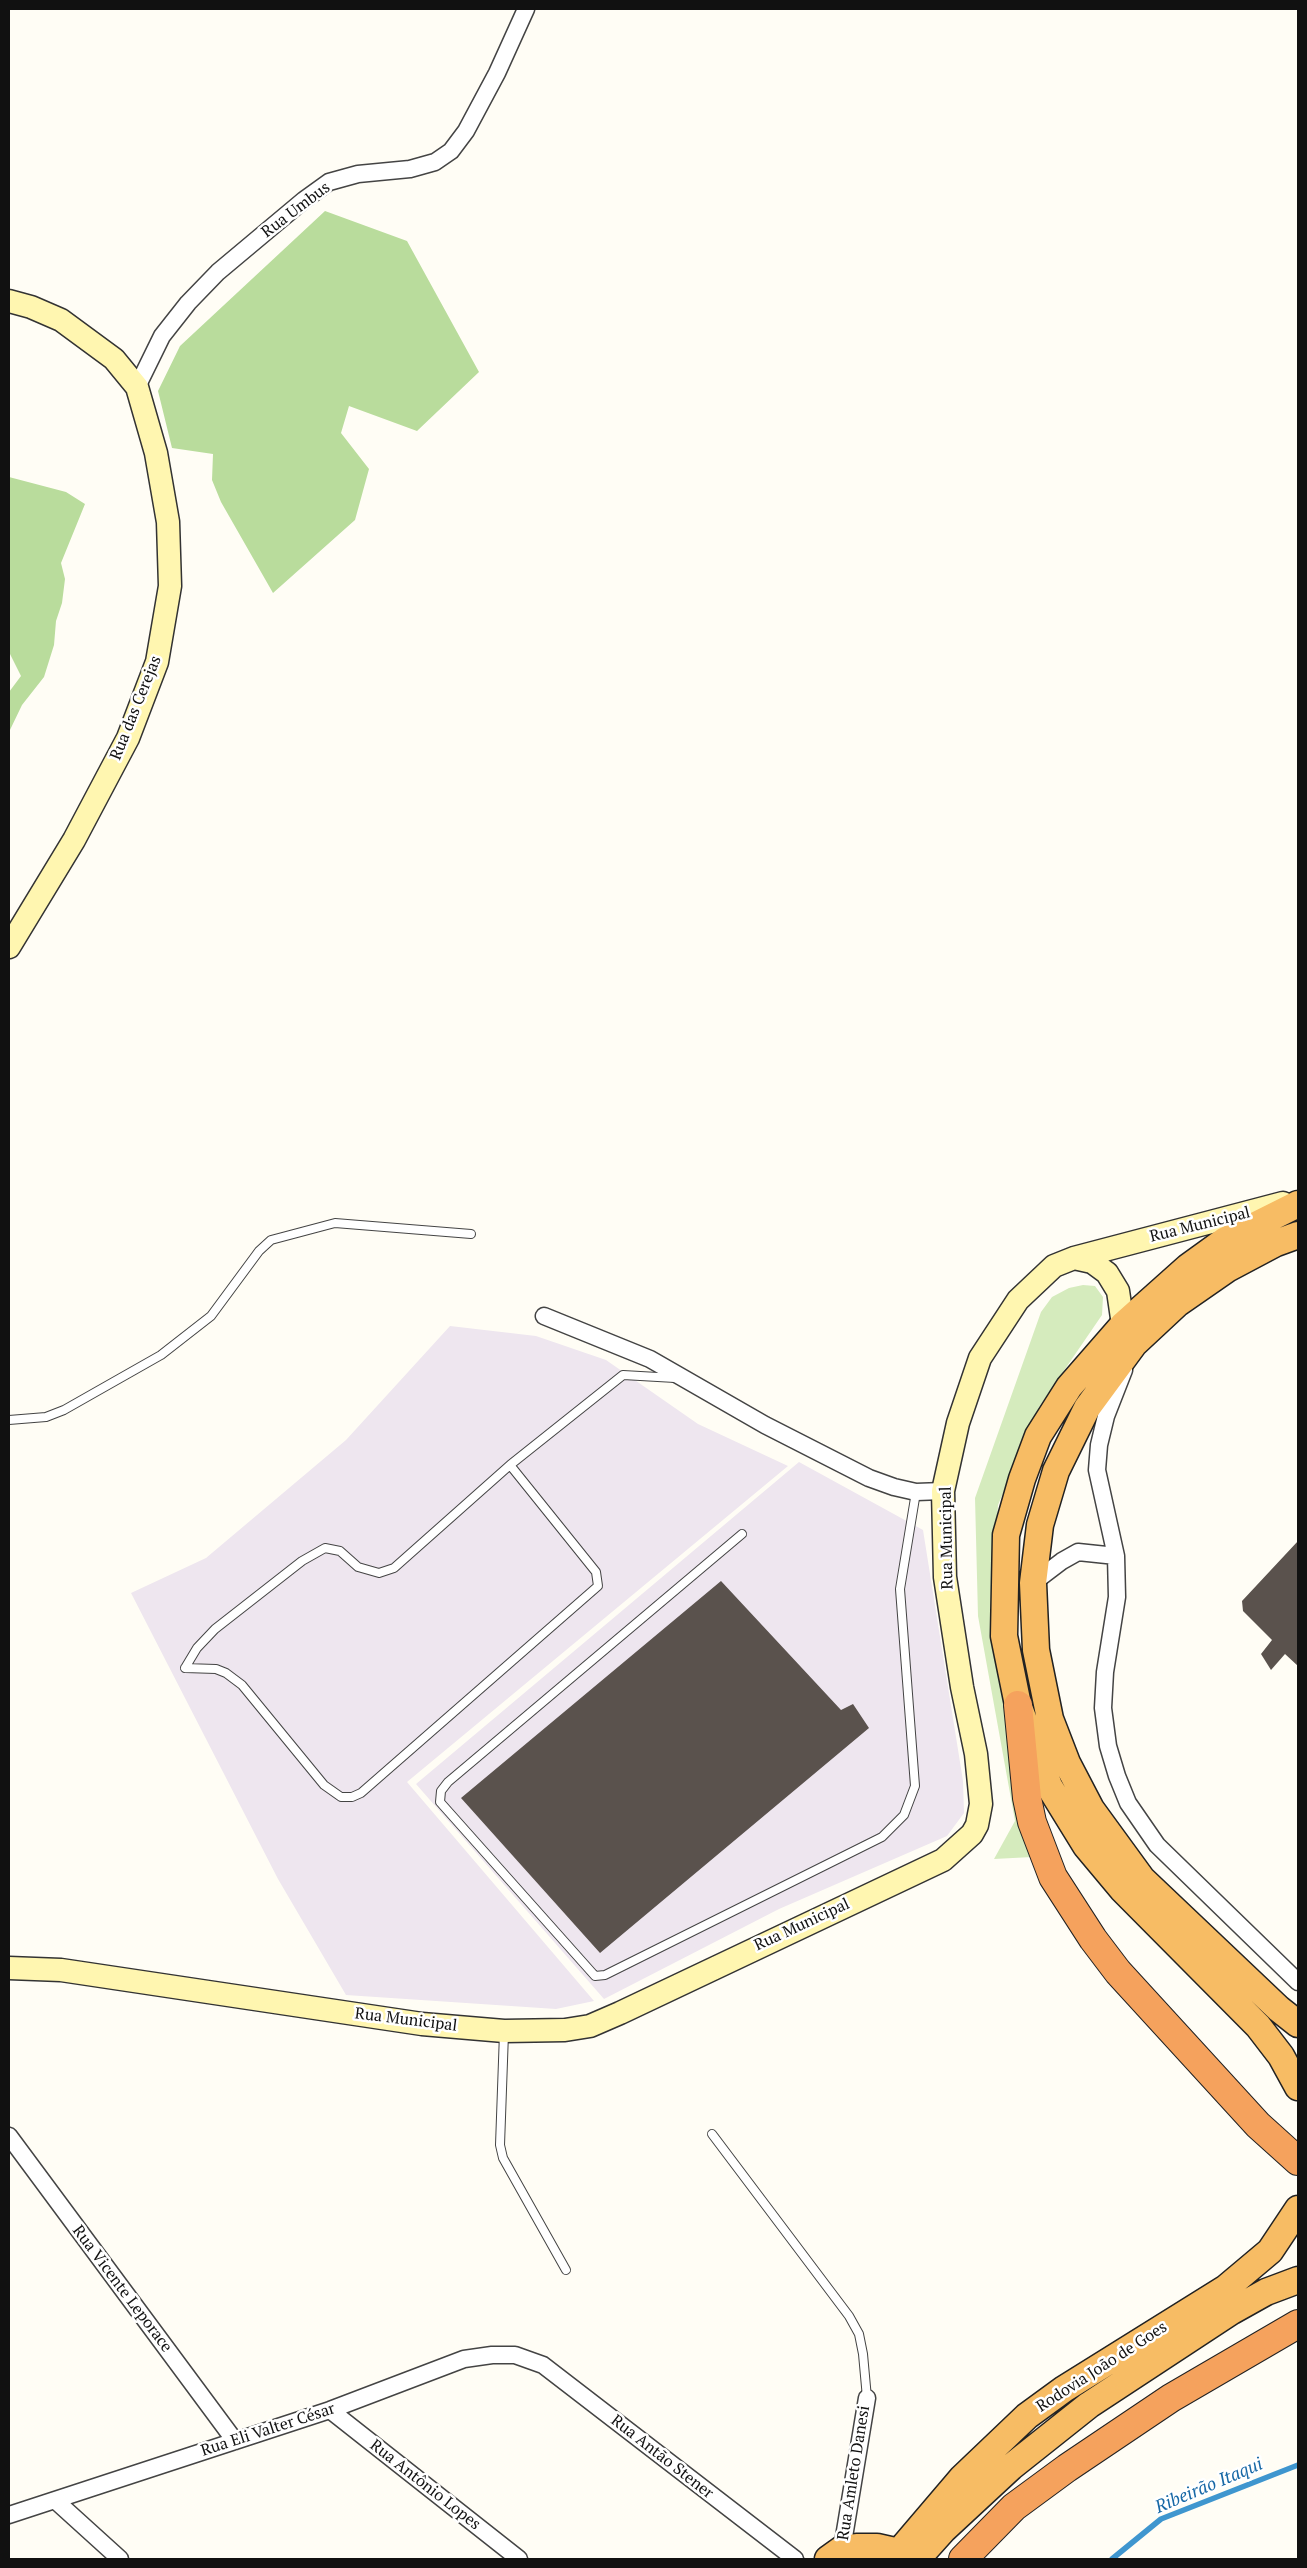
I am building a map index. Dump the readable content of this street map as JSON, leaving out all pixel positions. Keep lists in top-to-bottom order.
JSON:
{
  "streets": {
    "highway": ["Rodovia João de Goes"],
    "main road": ["Rua das Cerejas", "Rua Municipal"],
    "street": [
      "Rua Umbus",
      "Rua Vicente Leporace",
      "Rua Eli Valter César",
      "Rua Antão Stener",
      "Rua Amleto Danesi",
      "Rua Antônio Lopes"
    ]
  },
  "crossings": [
    ["Rua Umbus", "Rua das Cerejas"],
    ["Rua Vicente Leporace", "Rua Eli Valter César"],
    ["Rua Eli Valter César", "Rua Antão Stener"],
    ["Rua Eli Valter César", "Rua Antônio Lopes"]
  ],
  "water": ["Ribeirão Itaqui"]
}
